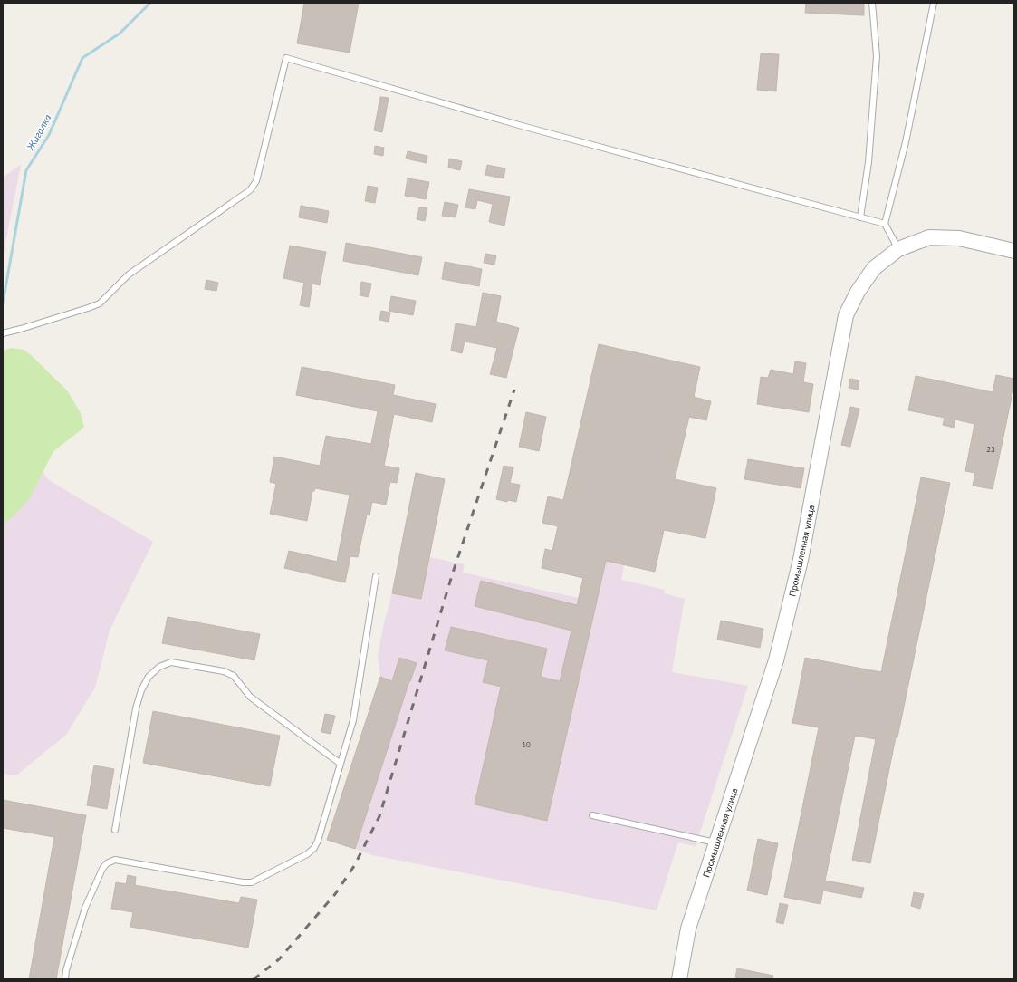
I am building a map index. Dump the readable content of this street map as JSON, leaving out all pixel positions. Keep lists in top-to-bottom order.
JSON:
{
  "streets": {
    "street": ["Промышленная улица"]
  },
  "water": ["Жигалка"],
  "house_numbers": ["23", "10"]
}
